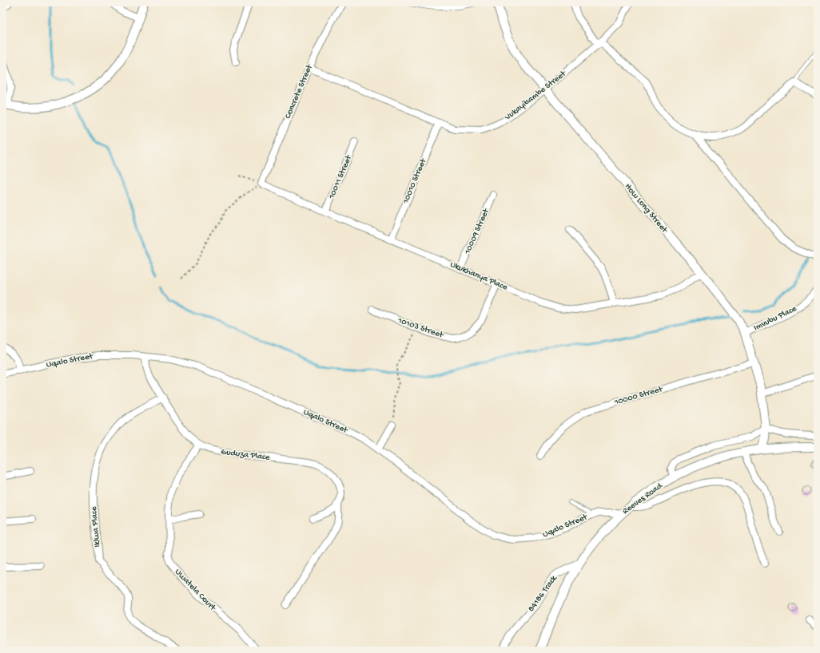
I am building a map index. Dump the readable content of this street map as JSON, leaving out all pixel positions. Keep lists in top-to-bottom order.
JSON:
{
  "streets": {
    "street": [
      "Concrete Street",
      "Vukayibambe Street",
      "10011 Street",
      "10010 Street",
      "How Long Street",
      "10009 Street",
      "Ukukhanya Place",
      "Imvubu Place",
      "10103 Street",
      "Uqalo Street",
      "10000 Street",
      "Guduza Place",
      "Reeves Road",
      "Iklwa Place",
      "Uwatela Court",
      "84186 Track"
    ]
  },
  "crossings": [
    ["Concrete Street", "Vukayibambe Street"],
    ["Concrete Street", "Ukukhanya Place"],
    ["Vukayibambe Street", "10010 Street"],
    ["Vukayibambe Street", "How Long Street"],
    ["10011 Street", "Ukukhanya Place"],
    ["10010 Street", "Ukukhanya Place"],
    ["How Long Street", "Ukukhanya Place"],
    ["How Long Street", "Imvubu Place"],
    ["How Long Street", "10000 Street"],
    ["How Long Street", "Reeves Road"],
    ["10009 Street", "Ukukhanya Place"],
    ["Ukukhanya Place", "10103 Street"],
    ["Uqalo Street", "Guduza Place"],
    ["Uqalo Street", "Reeves Road"],
    ["Guduza Place", "Iklwa Place"],
    ["Guduza Place", "Uwatela Court"],
    ["Reeves Road", "84186 Track"]
  ]
}
